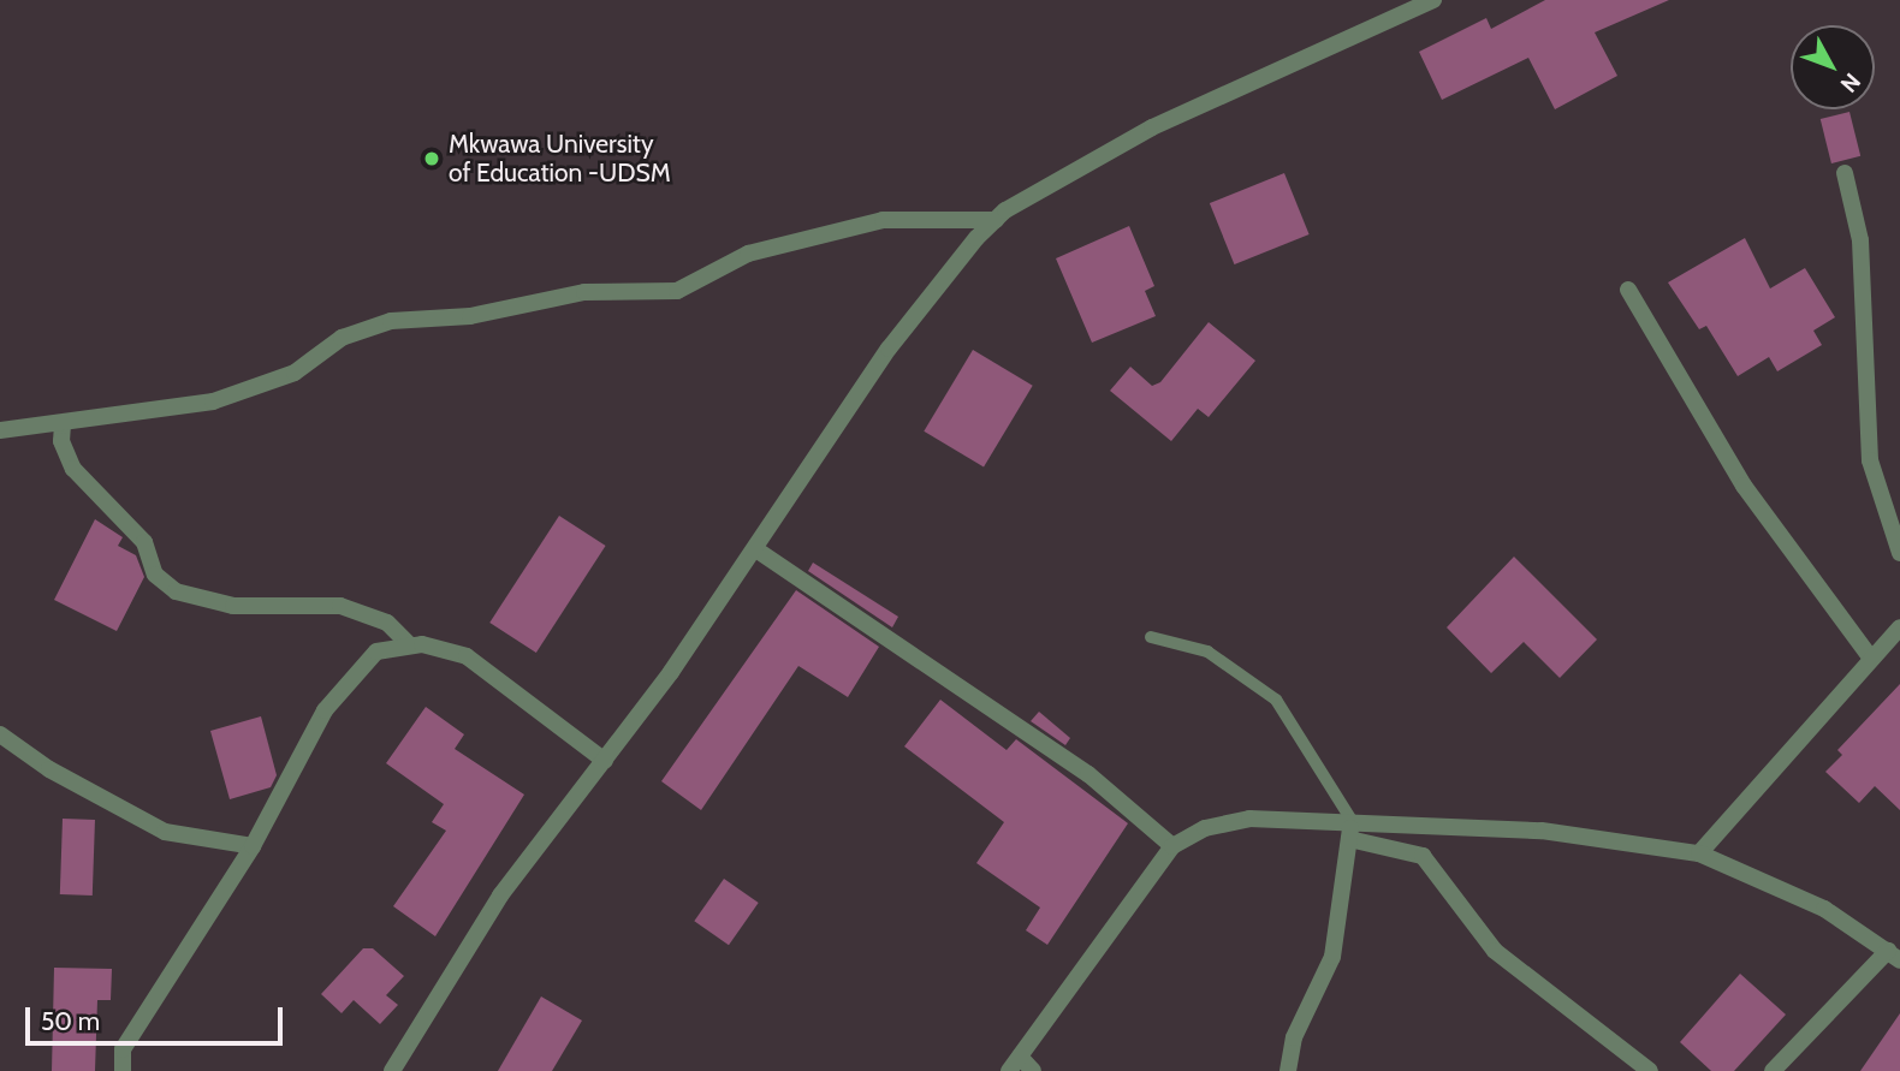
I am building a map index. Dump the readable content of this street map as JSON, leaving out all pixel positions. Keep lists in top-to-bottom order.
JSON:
{
  "places": ["Mkwawa University of Education -UDSM"],
  "scale_bar": "50 m",
  "north": "bottom right"
}
